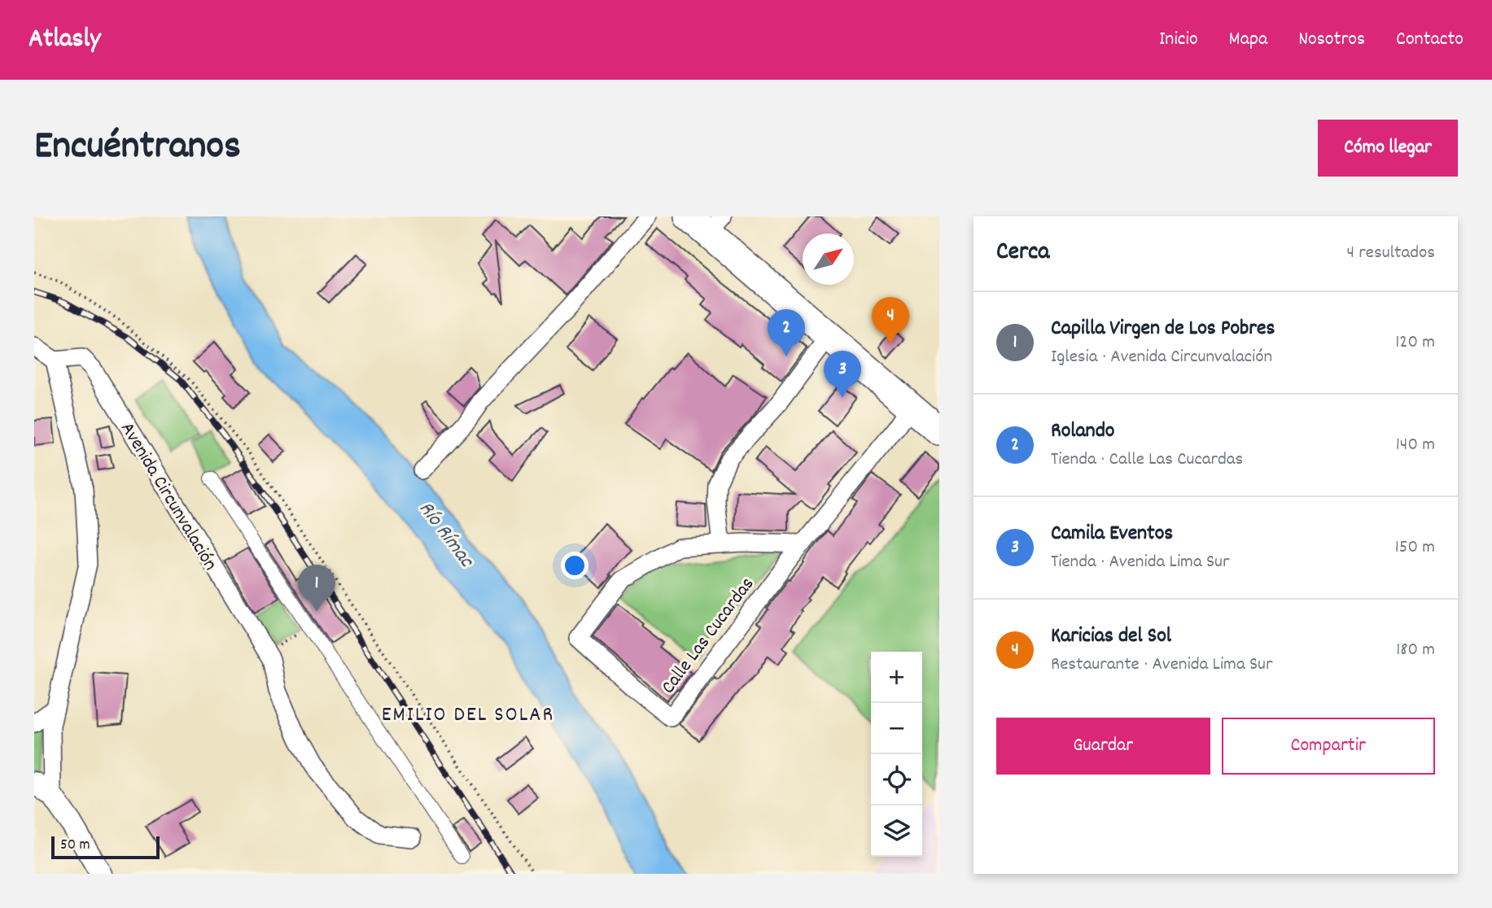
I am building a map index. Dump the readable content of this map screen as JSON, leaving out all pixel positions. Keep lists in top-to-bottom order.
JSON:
{
  "streets": {
    "street": ["Avenida Circunvalación", "Calle Las Cucardas"]
  },
  "districts": ["EMILIO DEL SOLAR"],
  "water": ["Río Rímac"],
  "scale_bar": "50 m",
  "north": "top right",
  "page": {
    "header": "Atlasly",
    "nav": [
      "Inicio",
      "Mapa",
      "Nosotros",
      "Contacto"
    ],
    "title": "Encuéntranos",
    "buttons": [
      "Cómo llegar",
      ["Guardar", "Compartir"]
    ],
    "heading": ["Cerca", "4 resultados"],
    "list": [
      {
        "mark": "1",
        "name": "Capilla Virgen de Los Pobres",
        "note": "Iglesia · Avenida Circunvalación",
        "value": "120 m"
      },
      {
        "mark": "2",
        "name": "Rolando",
        "note": "Tienda · Calle Las Cucardas",
        "value": "140 m"
      },
      {
        "mark": "3",
        "name": "Camila Eventos",
        "note": "Tienda · Avenida Lima Sur",
        "value": "150 m"
      },
      {
        "mark": "4",
        "name": "Karicias del Sol",
        "note": "Restaurante · Avenida Lima Sur",
        "value": "180 m"
      }
    ],
    "pins": [
      "4",
      "2",
      "3",
      "1"
    ],
    "map_buttons": ["+", "−"],
    "scale": "50 m"
  }
}
